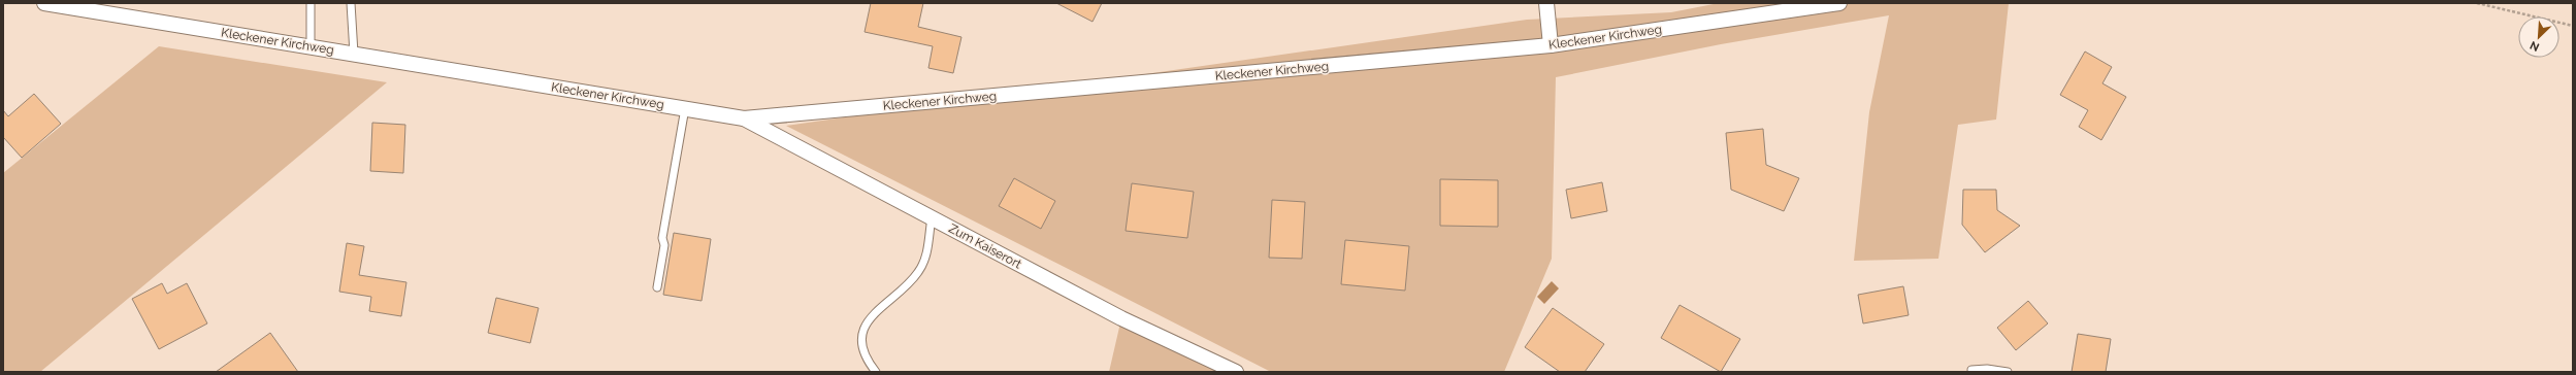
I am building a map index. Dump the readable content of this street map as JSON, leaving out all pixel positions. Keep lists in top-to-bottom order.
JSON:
{
  "streets": {
    "street": ["Kleckener Kirchweg", "Zum Kaiserort"]
  },
  "crossings": [
    ["Kleckener Kirchweg", "Zum Kaiserort"]
  ],
  "north": "bottom left"
}
